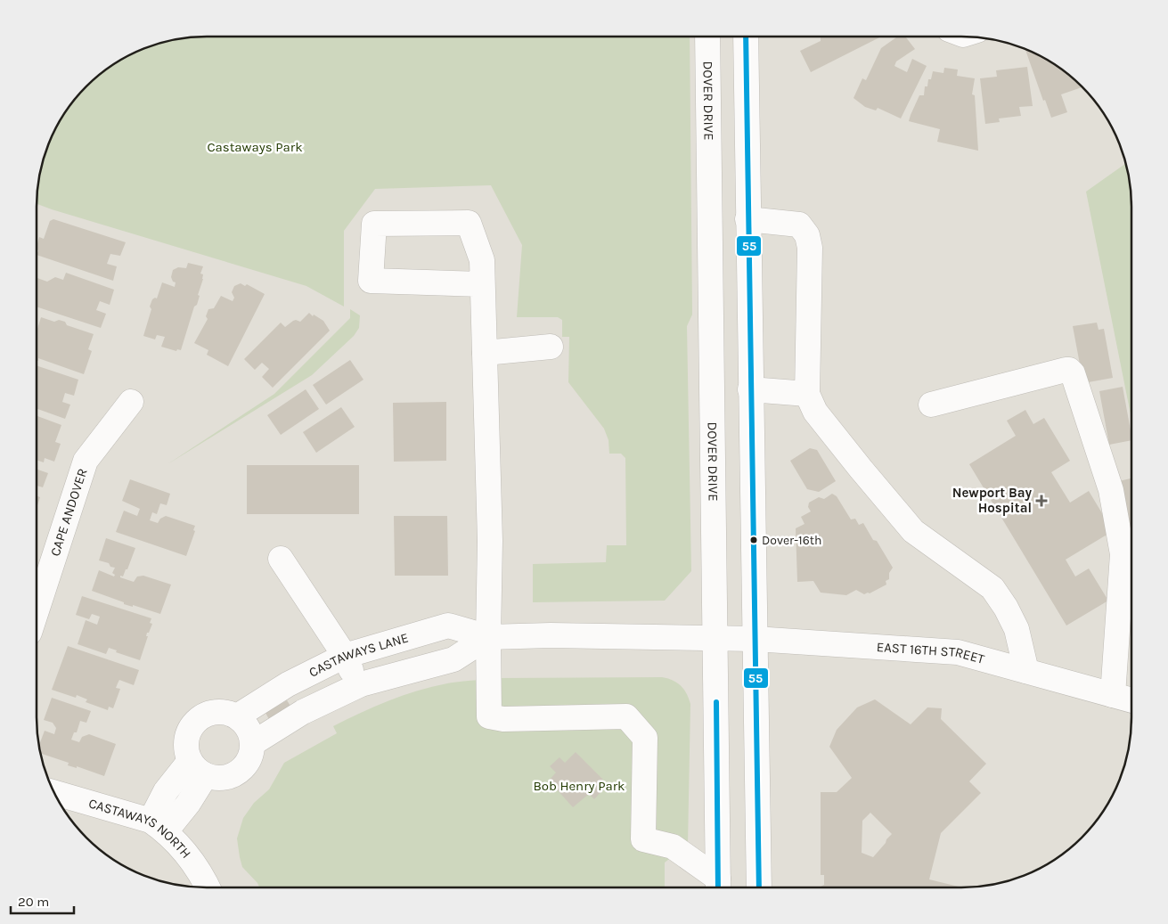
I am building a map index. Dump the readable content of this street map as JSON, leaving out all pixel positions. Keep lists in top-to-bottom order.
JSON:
{
  "streets": {
    "street": [
      "DOVER DRIVE",
      "CAPE ANDOVER",
      "EAST 16TH STREET",
      "CASTAWAYS LANE",
      "CASTAWAYS NORTH"
    ]
  },
  "crossings": [
    ["DOVER DRIVE", "EAST 16TH STREET"],
    ["DOVER DRIVE", "CASTAWAYS LANE"],
    ["EAST 16TH STREET", "CASTAWAYS LANE"]
  ],
  "parks": ["Castaways Park", "Bob Henry Park"],
  "places": {
    "health": ["Newport Bay Hospital"],
    "other": ["Dover-16th"]
  },
  "lines": ["transit line 55"],
  "scale_bar": "20 m"
}
